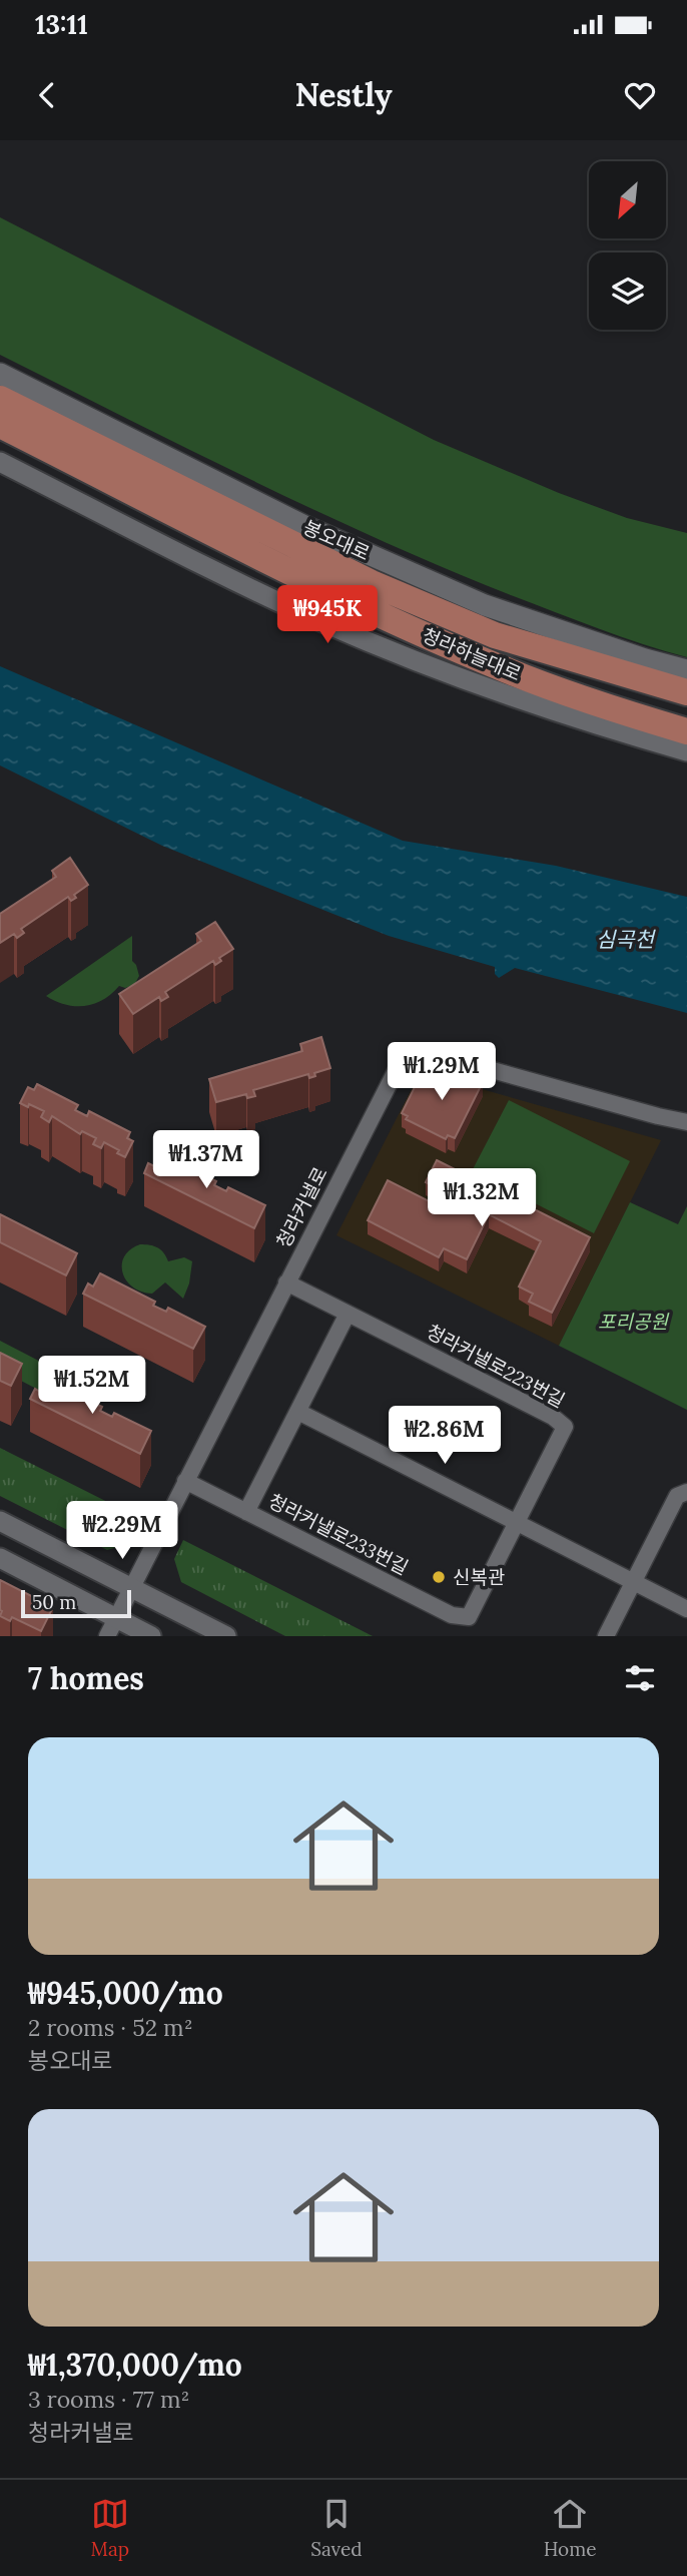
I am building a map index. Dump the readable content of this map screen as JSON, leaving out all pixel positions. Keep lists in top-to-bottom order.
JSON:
{
  "streets": {
    "highway": ["청라하늘대로"],
    "main road": ["봉오대로"],
    "street": ["청라커낼로", "청라커낼로223번길", "청라커낼로233번길"]
  },
  "crossings": [
    ["청라커낼로", "청라커낼로223번길"],
    ["청라커낼로", "청라커낼로233번길"],
    ["청라커낼로223번길", "청라커낼로233번길"]
  ],
  "water": ["심곡천"],
  "parks": ["포리공원"],
  "places": ["신복관"],
  "scale_bar": "50 m",
  "north": "bottom left",
  "page": {
    "status": "13:11",
    "header": "Nestly",
    "price": [
      "₩945K",
      "₩1.29M",
      "₩1.37M",
      "₩1.32M",
      "₩1.52M",
      "₩2.86M",
      "₩2.29M"
    ],
    "scale": "50 m",
    "heading": "7 homes",
    "list": [
      {
        "name": "₩945,000/mo",
        "note": "2 rooms · 52 m² · 봉오대로"
      },
      {
        "name": "₩1,370,000/mo",
        "note": "3 rooms · 77 m² · 청라커낼로"
      }
    ],
    "tabs": ["Map", "Saved", "Home"]
  }
}
